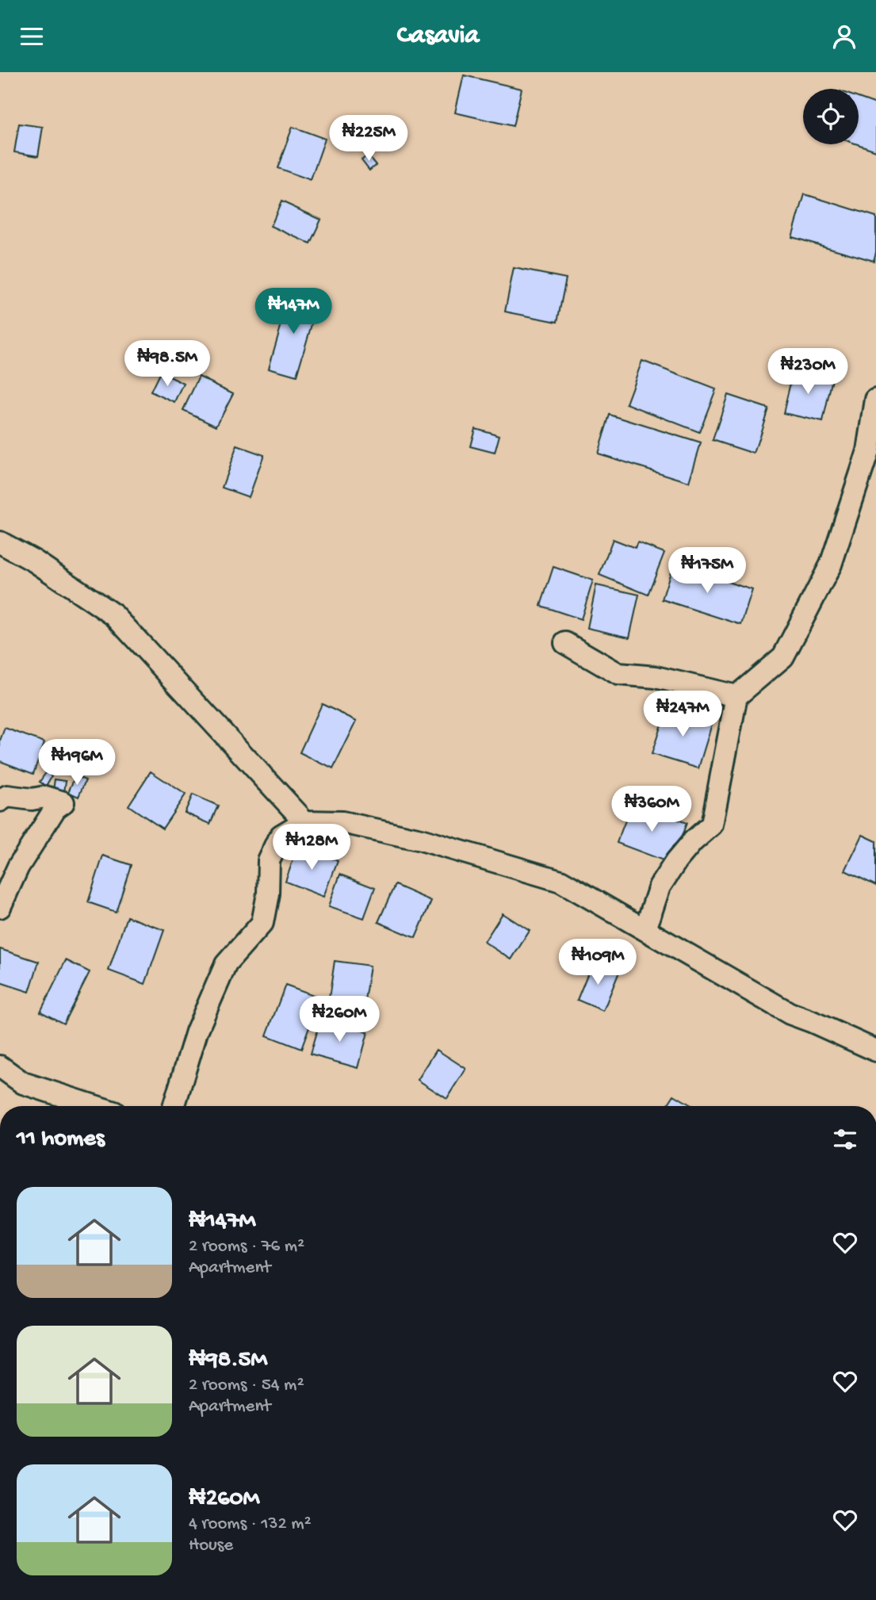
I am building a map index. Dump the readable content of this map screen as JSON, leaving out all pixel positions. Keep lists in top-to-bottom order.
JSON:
{
  "page": {
    "header": "Casavia",
    "price": [
      "₦225M",
      "₦147M",
      "₦98.5M",
      "₦230M",
      "₦175M",
      "₦247M",
      "₦196M",
      "₦360M",
      "₦128M",
      "₦109M",
      "₦260M"
    ],
    "heading": "11 homes",
    "list": [
      {
        "name": "₦147M",
        "note": "2 rooms · 76 m² · Apartment"
      },
      {
        "name": "₦98.5M",
        "note": "2 rooms · 54 m² · Apartment"
      },
      {
        "name": "₦260M",
        "note": "4 rooms · 132 m² · House"
      }
    ]
  }
}
